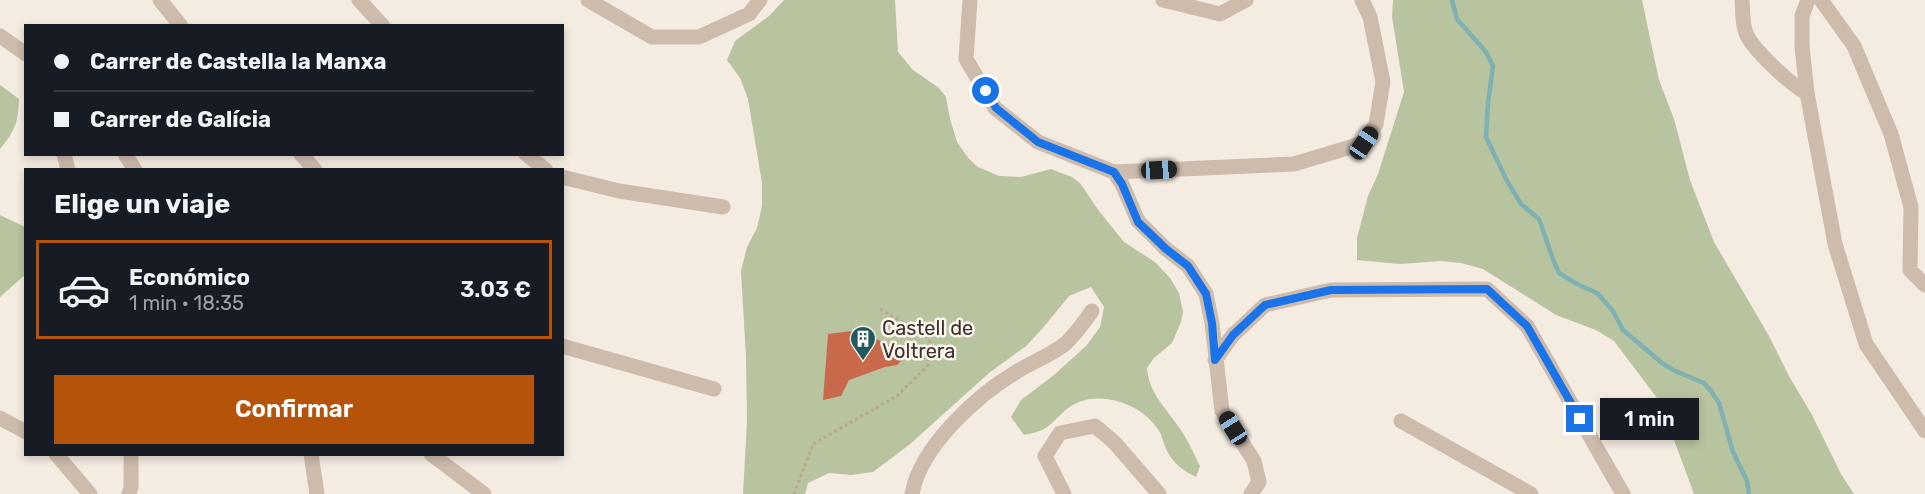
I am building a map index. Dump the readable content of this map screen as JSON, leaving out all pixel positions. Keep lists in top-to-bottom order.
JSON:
{
  "places": {
    "building": ["Castell de Voltrera"]
  },
  "page": {
    "banner": ["Carrer de Castella la Manxa", "Carrer de Galícia"],
    "heading": "Elige un viaje",
    "list": [
      {
        "name": "Económico",
        "note": "1 min · 18:35",
        "value": "3.03 €"
      }
    ],
    "buttons": "Confirmar",
    "bubble": "1 min"
  }
}
